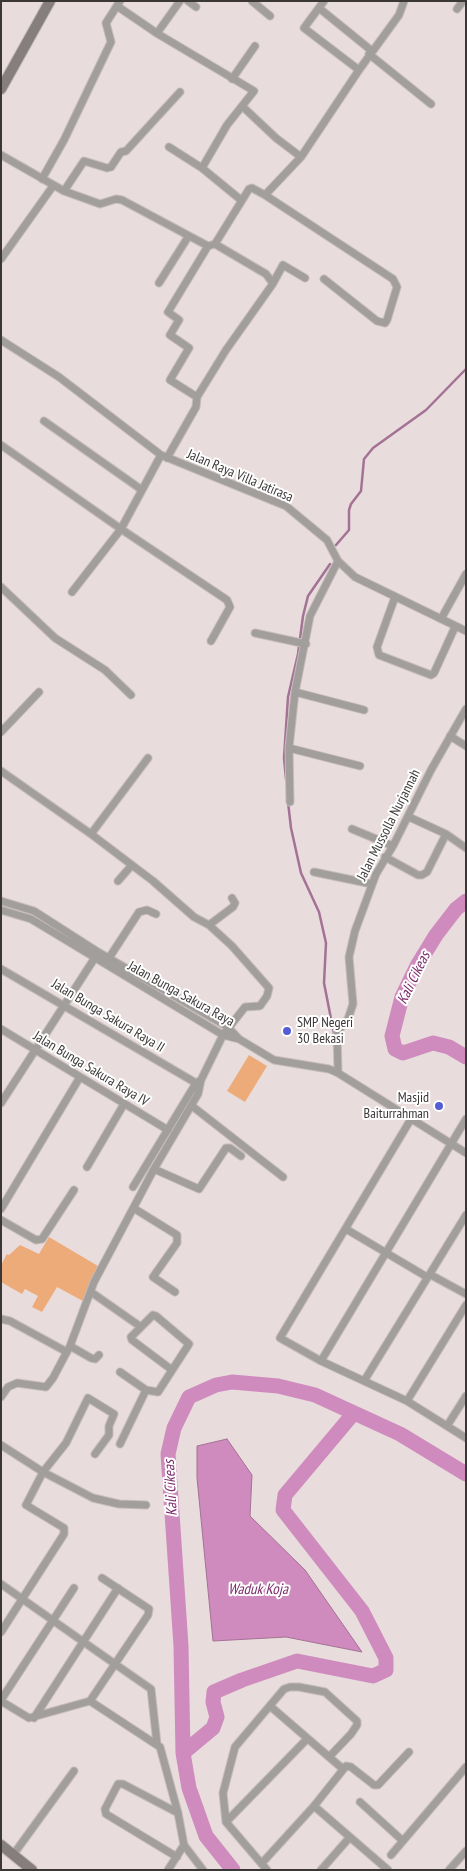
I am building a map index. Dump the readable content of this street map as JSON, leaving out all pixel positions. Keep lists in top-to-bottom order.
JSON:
{
  "streets": {
    "street": [
      "Jalan Raya Villa Jatirasa",
      "Jalan Mussolla Nurjannah",
      "Jalan Bunga Sakura Raya",
      "Jalan Bunga Sakura Raya II",
      "Jalan Bunga Sakura Raya IV"
    ]
  },
  "water": ["Kali Cikeas", "Waduk Koja"],
  "places": ["SMP Negeri 30 Bekasi", "Masjid Baiturrahman"]
}
